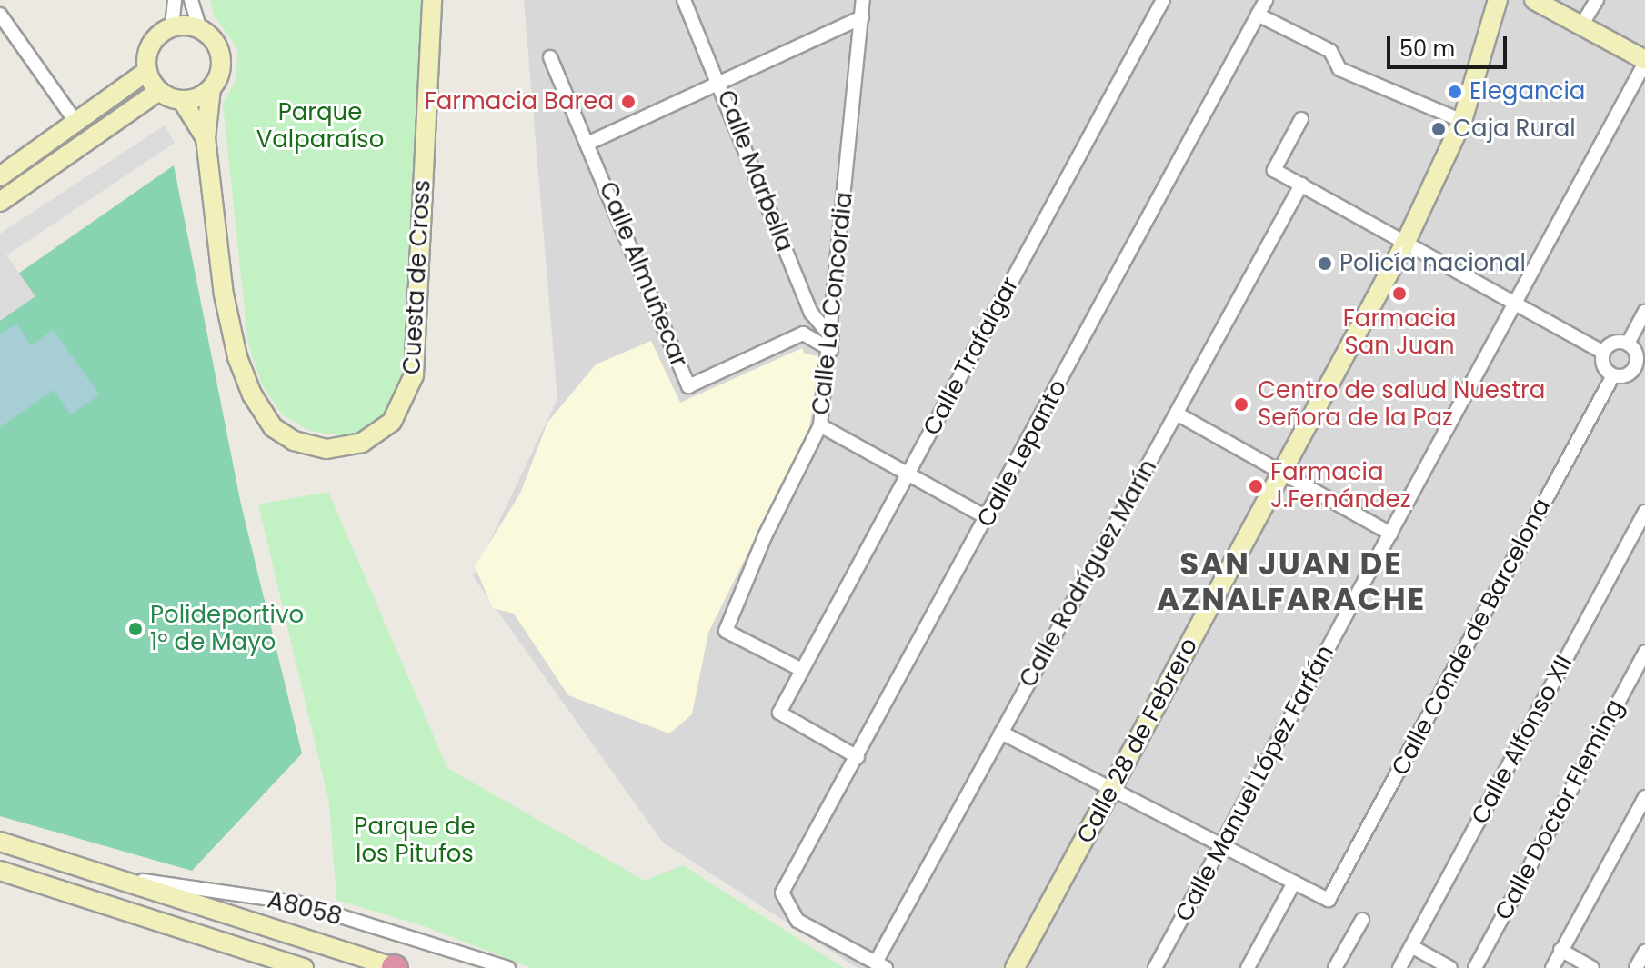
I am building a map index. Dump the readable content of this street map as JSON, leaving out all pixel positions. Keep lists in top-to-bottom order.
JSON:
{
  "streets": {
    "street": [
      "Calle Marbella",
      "Calle Almuñecar",
      "Cuesta de Cross",
      "Calle La Concordia",
      "Calle Trafalgar",
      "Calle Lepanto",
      "Calle Rodríguez Marín",
      "Calle Conde de Barcelona",
      "Calle Alfonso XII",
      "Calle 28 de Febrero",
      "Calle Manuel López Farfán",
      "Calle Doctor Fleming",
      "A8058"
    ]
  },
  "crossings": [
    ["Calle Marbella", "Calle Almuñecar"],
    ["Calle Marbella", "Calle La Concordia"],
    ["Calle Almuñecar", "Calle La Concordia"],
    ["Calle La Concordia", "Calle Trafalgar"],
    ["Calle Trafalgar", "Calle Lepanto"],
    ["Calle Lepanto", "Calle Rodríguez Marín"]
  ],
  "districts": ["SAN JUAN DE AZNALFARACHE"],
  "parks": ["Parque Valparaíso", "Parque de los Pitufos"],
  "places": [
    "Elegancia",
    "Farmacia Barea",
    "Caja Rural",
    "Policía nacional",
    "Farmacia San Juan",
    "Centro de salud Nuestra Señora de la Paz",
    "Farmacia J.Fernández",
    "Polideportivo 1º de Mayo"
  ],
  "scale_bar": "50 m"
}
